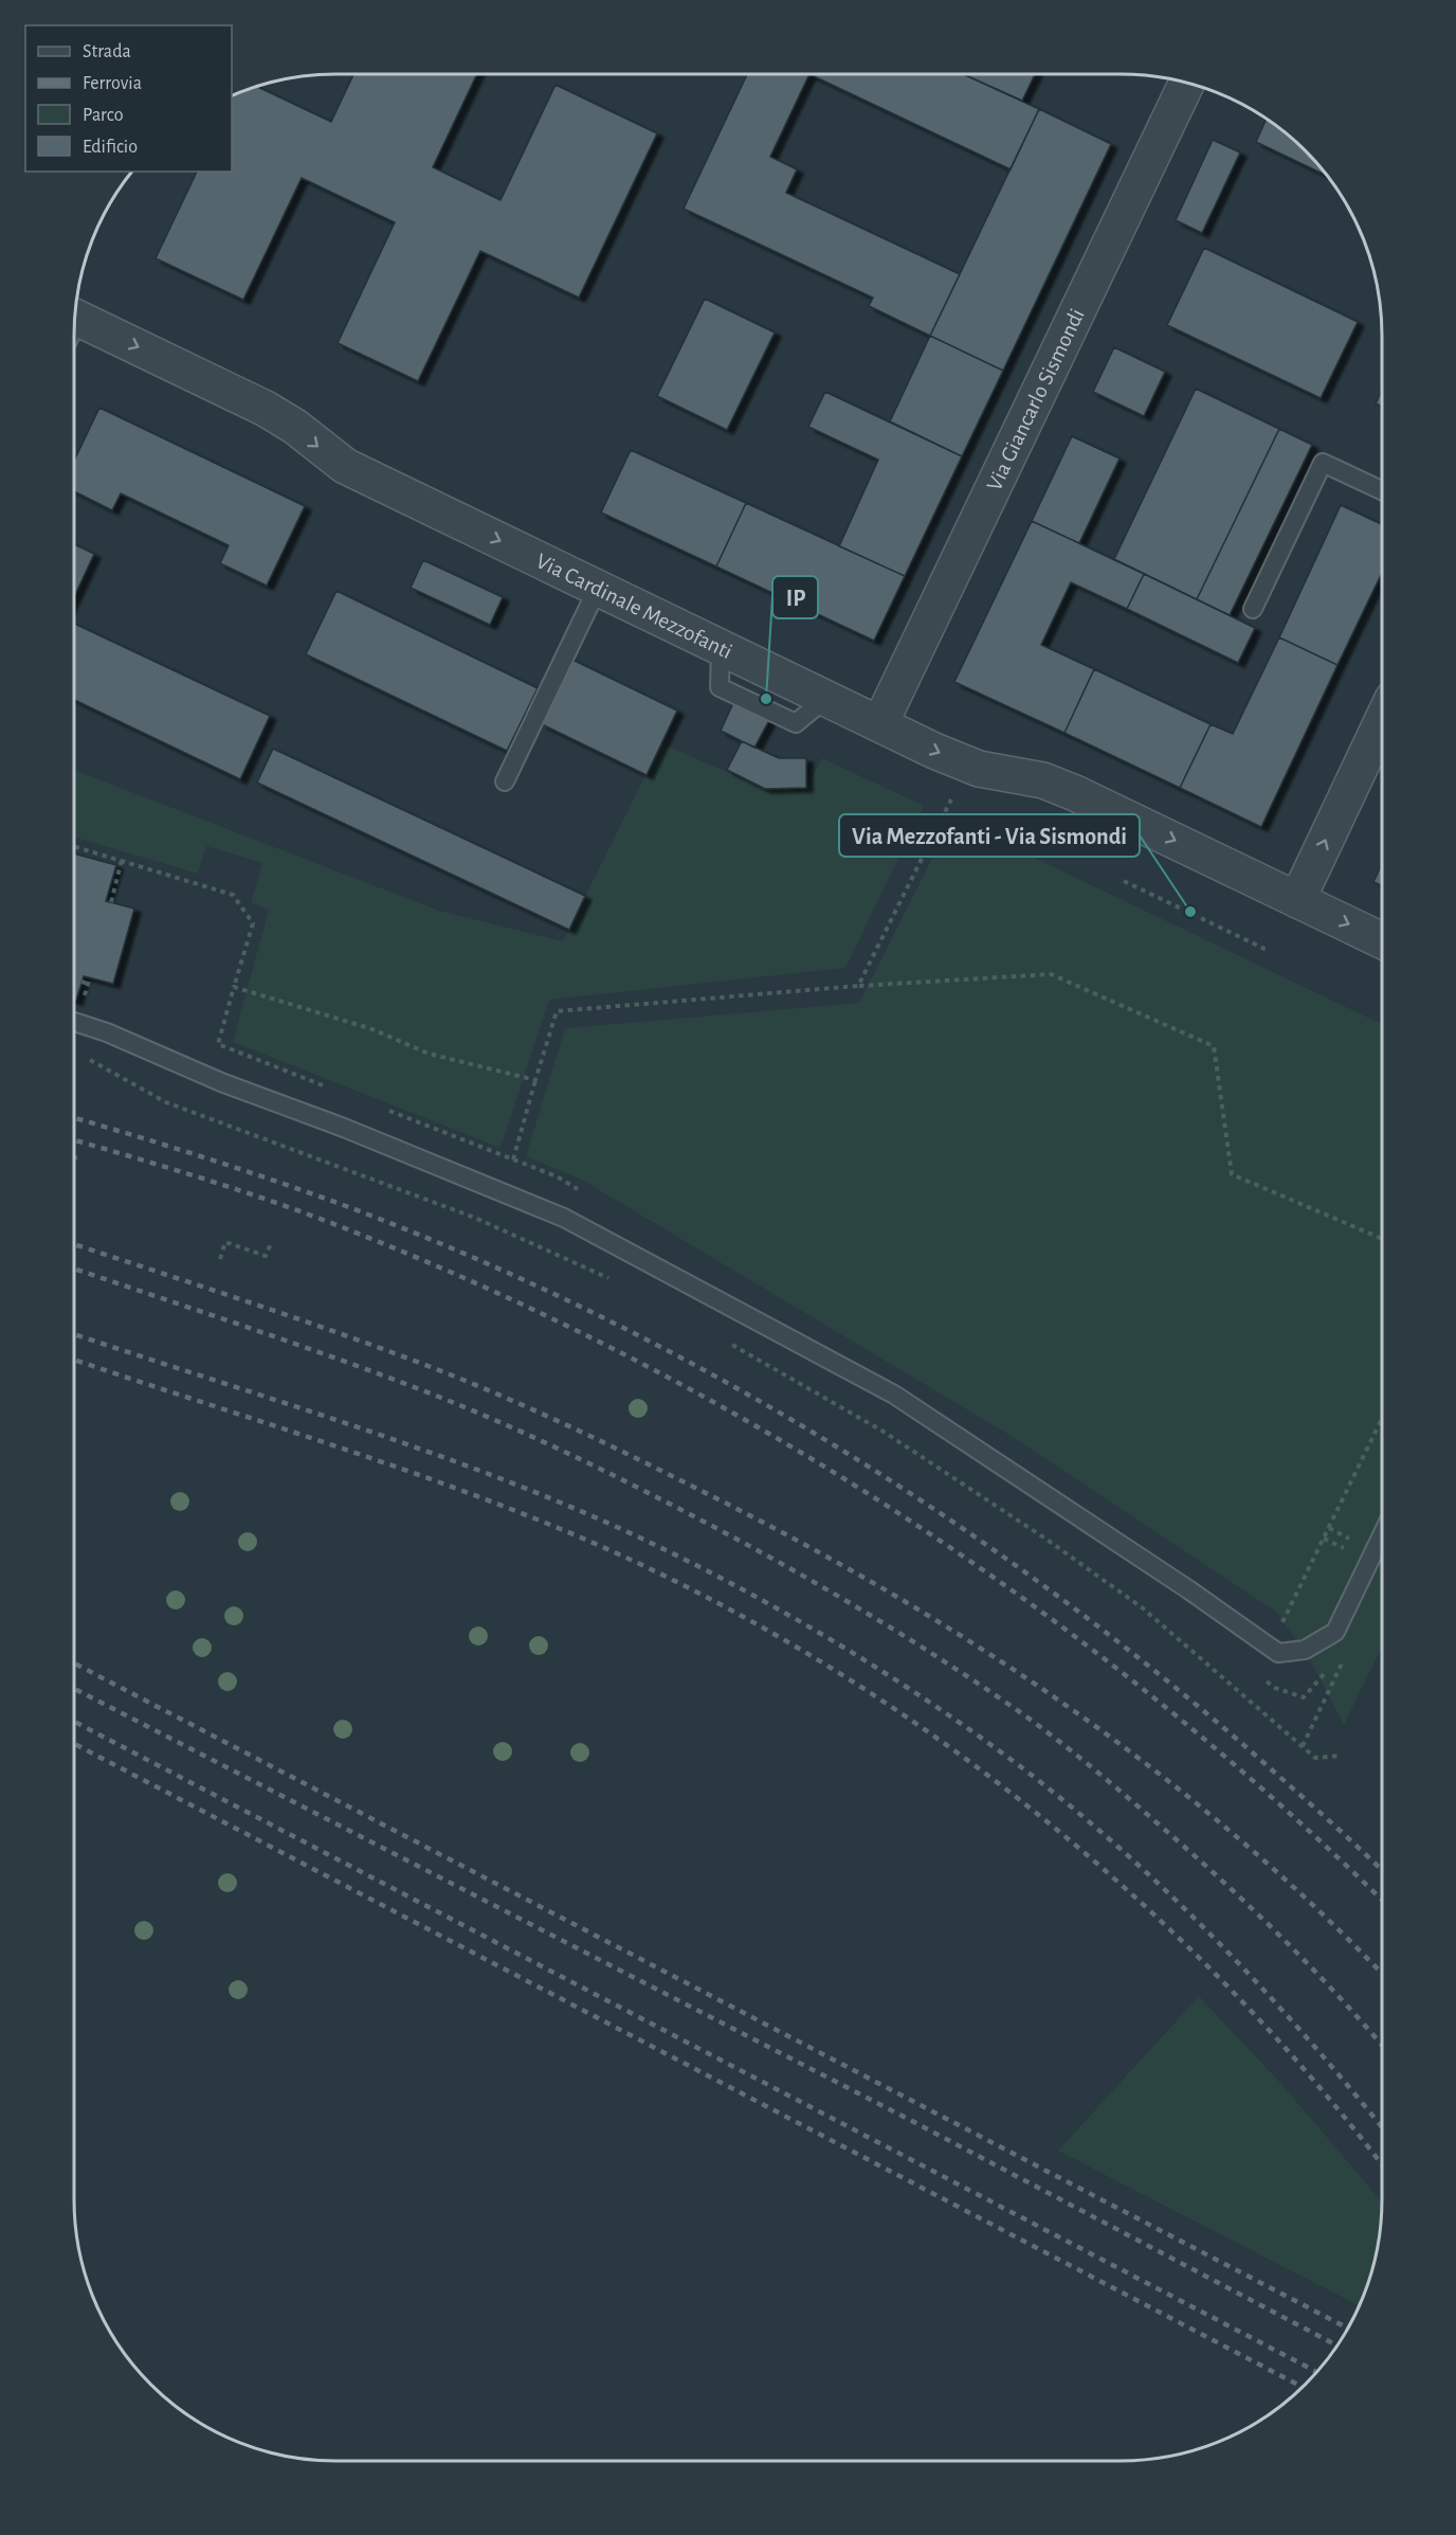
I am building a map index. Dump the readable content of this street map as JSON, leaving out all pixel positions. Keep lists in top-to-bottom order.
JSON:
{
  "streets": {
    "street": ["Via Giancarlo Sismondi", "Via Cardinale Mezzofanti"]
  },
  "crossings": [
    ["Via Giancarlo Sismondi", "Via Cardinale Mezzofanti"]
  ],
  "one_way": ["Via Cardinale Mezzofanti"],
  "places": ["IP", "Via Mezzofanti - Via Sismondi"],
  "legend": [
    "Strada",
    "Ferrovia",
    "Parco",
    "Edificio"
  ]
}
